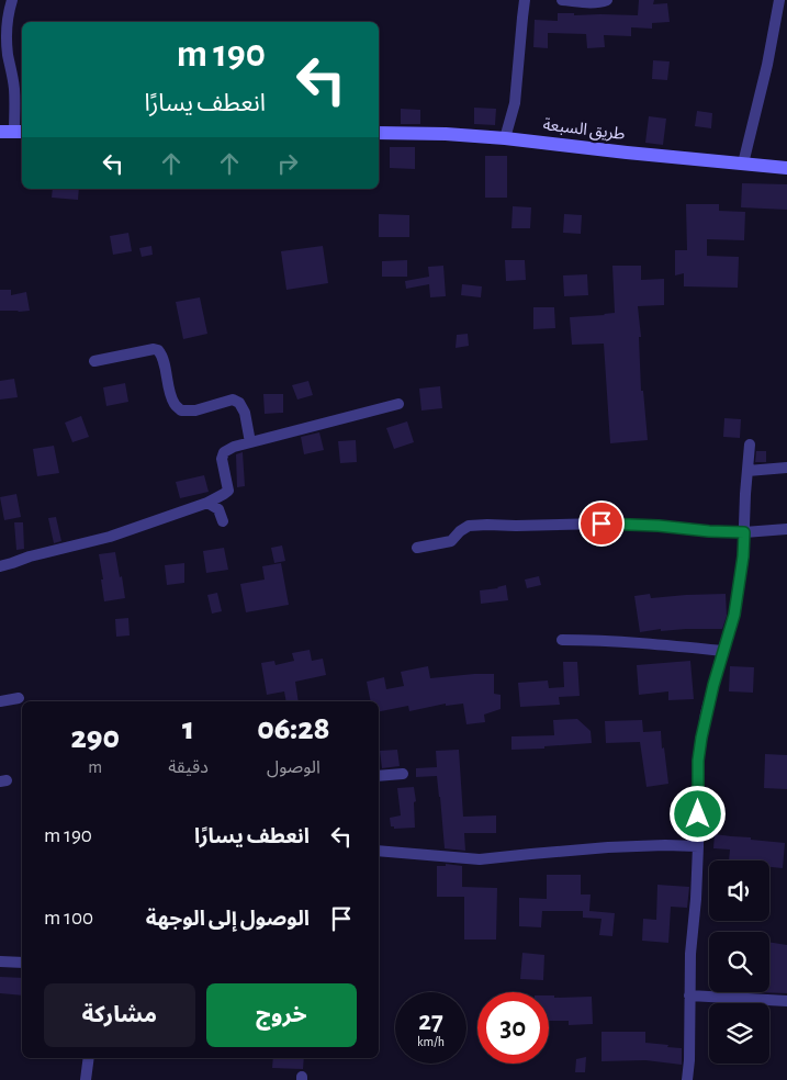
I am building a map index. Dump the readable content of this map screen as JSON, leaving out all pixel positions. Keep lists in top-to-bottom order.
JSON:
{
  "streets": {
    "street": ["طريق السبعة"]
  },
  "page": {
    "turn": ["190 m", "انعطف يسارًا"],
    "eta": [
      "06:28",
      "الوصول",
      "1",
      "دقيقة",
      "290",
      "m"
    ],
    "list": [
      {
        "name": "انعطف يسارًا",
        "value": "190 m"
      },
      {
        "name": "الوصول إلى الوجهة",
        "value": "100 m"
      }
    ],
    "buttons": ["خروج", "مشاركة"],
    "speed": "27 km/h",
    "limit": "30"
  }
}
